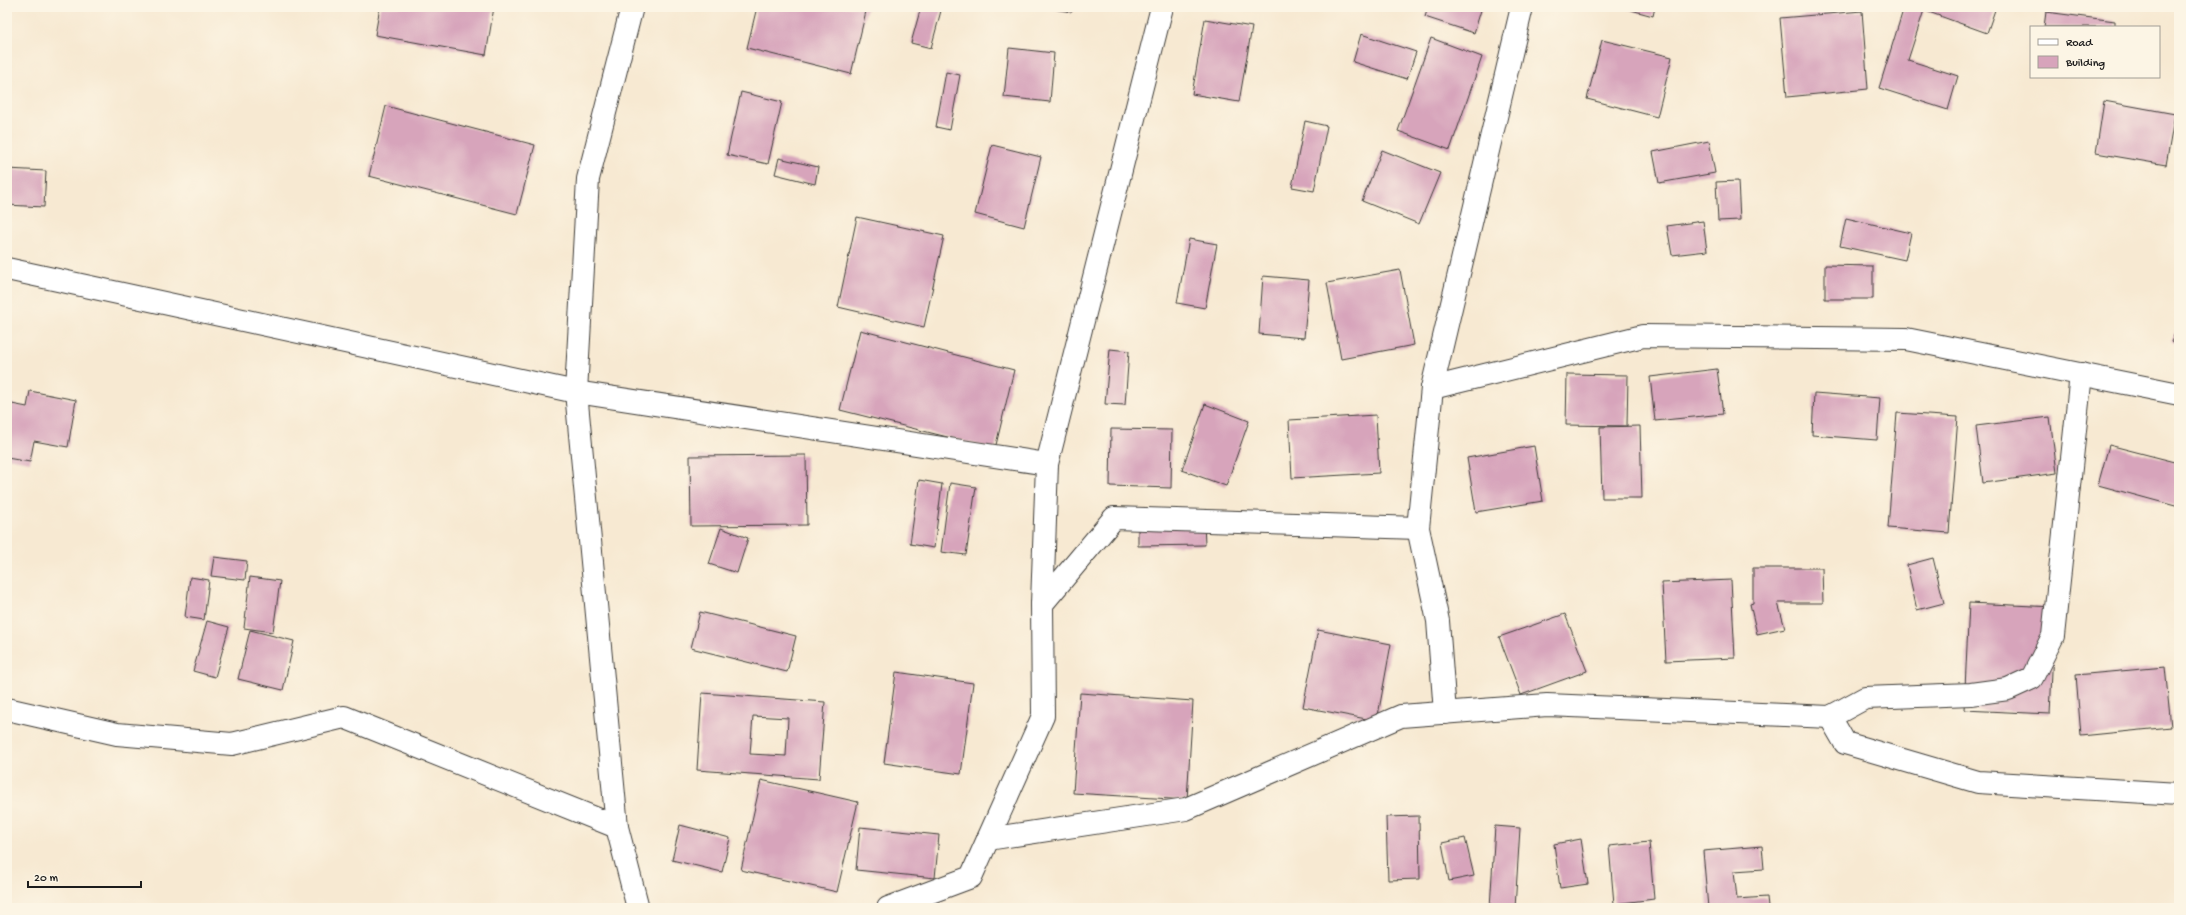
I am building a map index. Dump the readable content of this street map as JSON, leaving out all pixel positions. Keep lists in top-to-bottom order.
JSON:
{
  "legend": ["Road", "Building"],
  "scale_bar": "20 m"
}
